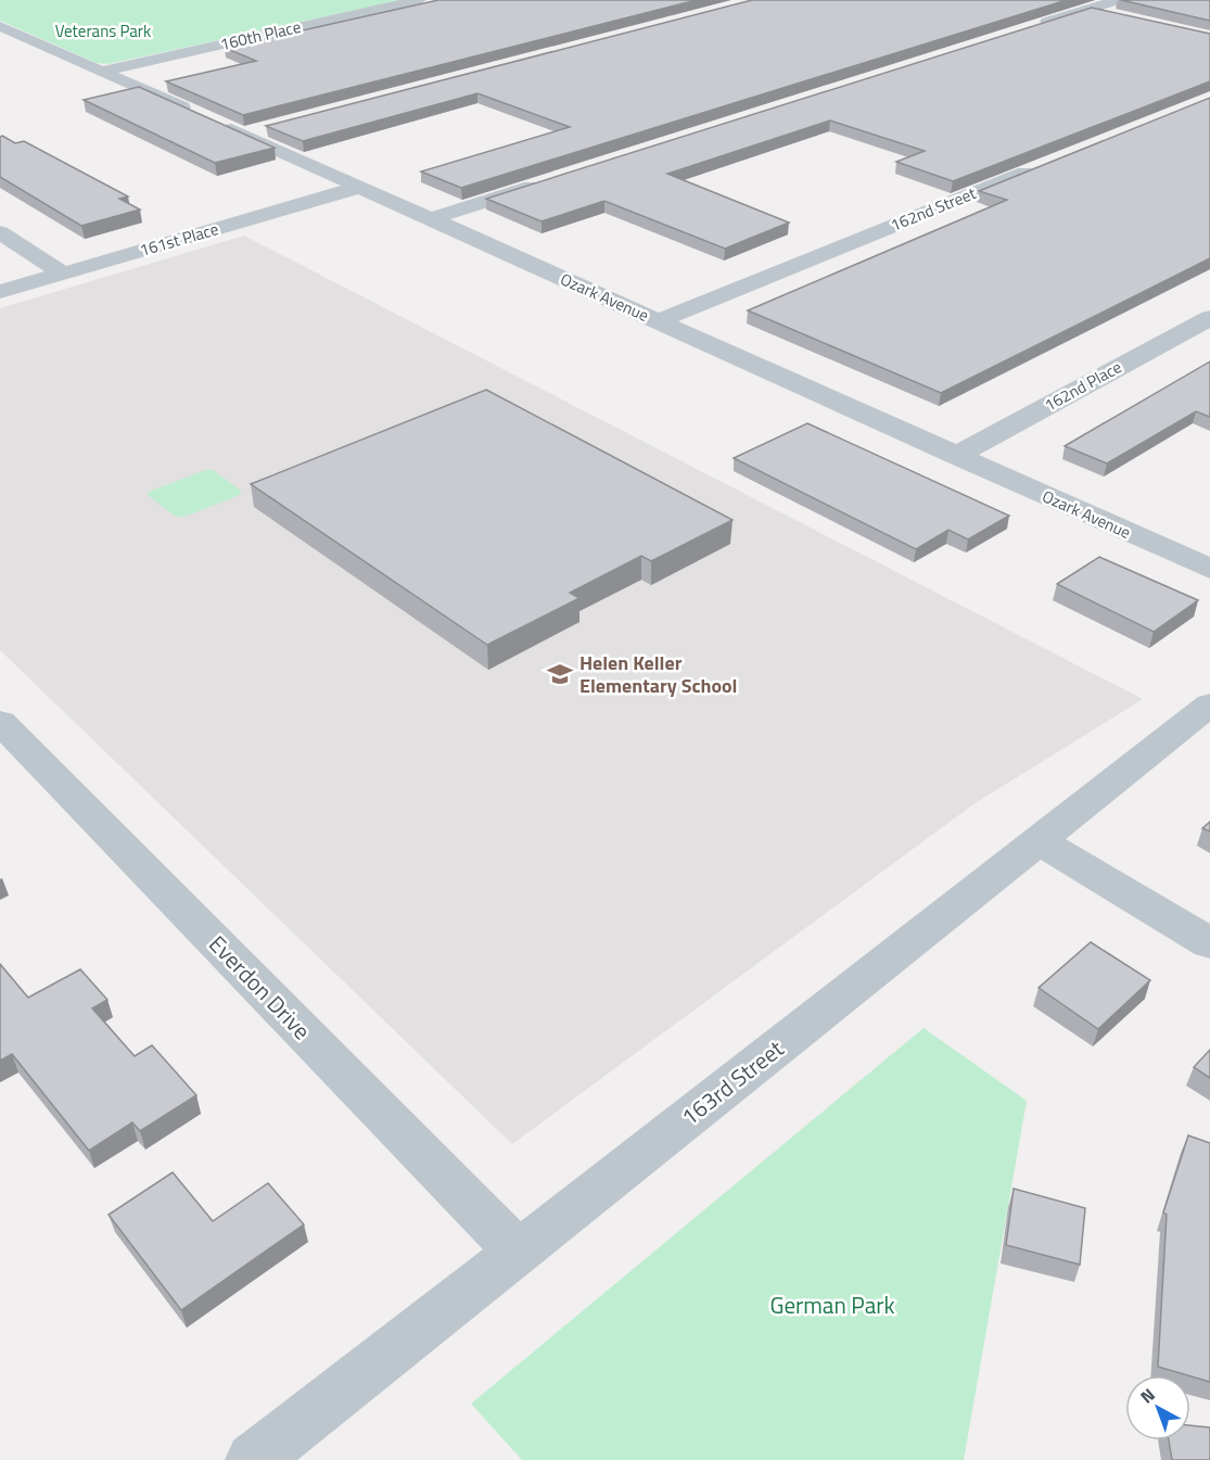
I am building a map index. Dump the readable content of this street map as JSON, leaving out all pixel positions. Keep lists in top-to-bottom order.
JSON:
{
  "streets": {
    "street": [
      "160th Place",
      "162nd Street",
      "161st Place",
      "Ozark Avenue",
      "162nd Place",
      "Everdon Drive",
      "163rd Street"
    ]
  },
  "crossings": [
    ["160th Place", "Ozark Avenue"],
    ["162nd Street", "Ozark Avenue"],
    ["161st Place", "Ozark Avenue"],
    ["Ozark Avenue", "162nd Place"],
    ["Everdon Drive", "163rd Street"]
  ],
  "parks": ["Veterans Park", "German Park"],
  "places": {
    "school or university": ["Helen Keller Elementary School"]
  },
  "north": "top left"
}
